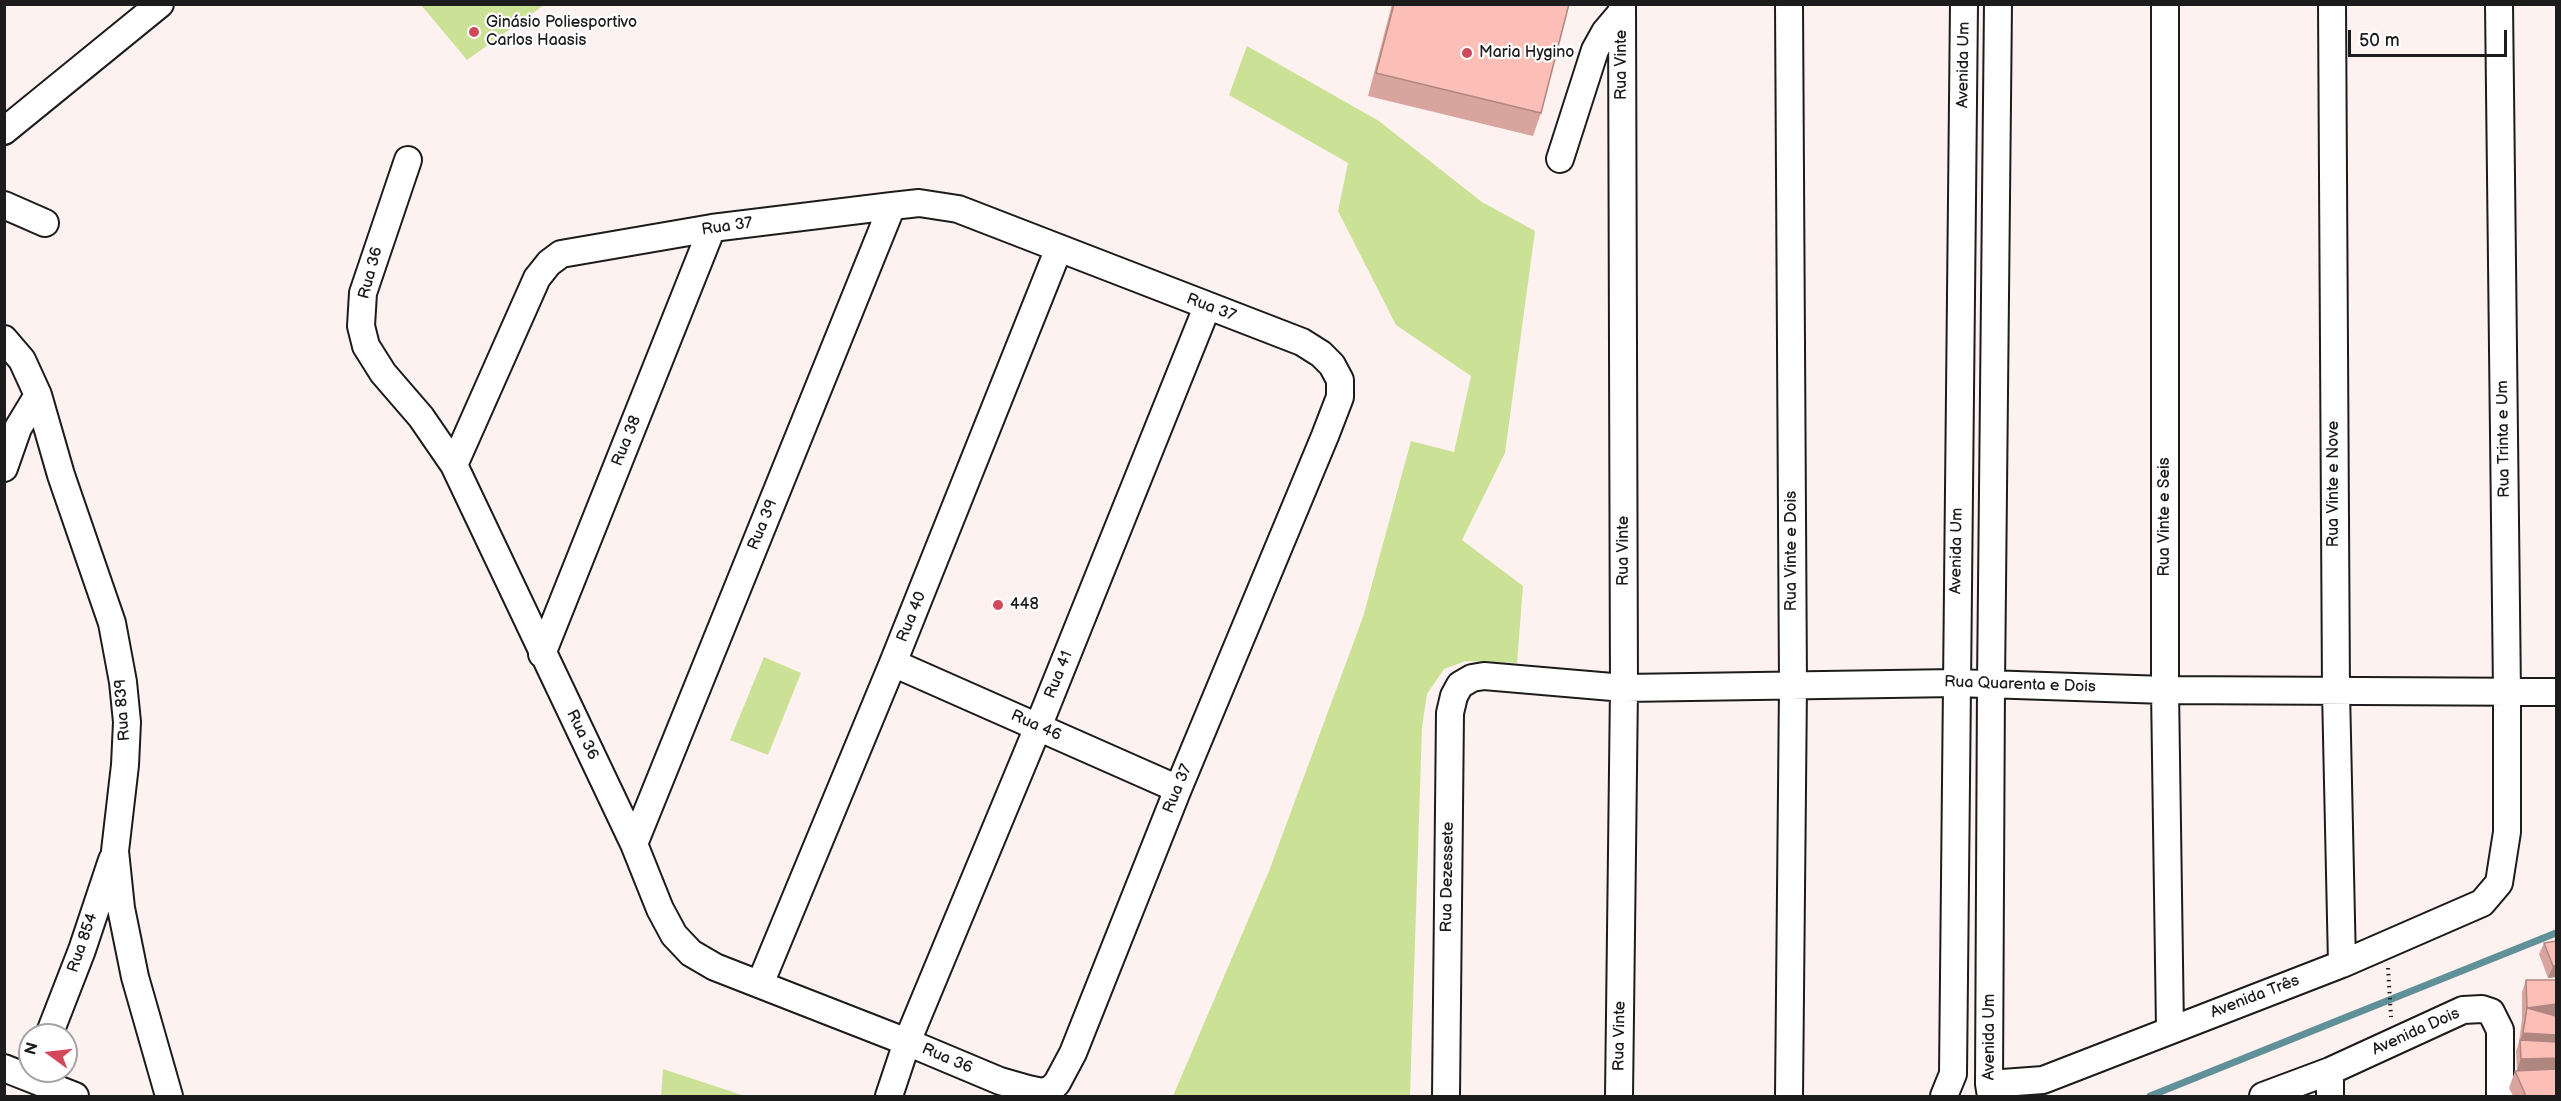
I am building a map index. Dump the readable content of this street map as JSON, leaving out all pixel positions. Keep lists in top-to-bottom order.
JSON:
{
  "streets": {
    "street": [
      "Rua Vinte",
      "Avenida Um",
      "Rua 37",
      "Rua 36",
      "Rua Trinta e Um",
      "Rua 38",
      "Rua Vinte e Nove",
      "Rua Vinte e Seis",
      "Rua 39",
      "Rua Vinte e Dois",
      "Rua 40",
      "Rua 41",
      "Rua Quarenta e Dois",
      "Rua 839",
      "Rua 46",
      "Rua Dezessete",
      "Rua 854",
      "Avenida Três",
      "Avenida Dois"
    ]
  },
  "crossings": [
    ["Rua Vinte", "Rua Quarenta e Dois"],
    ["Avenida Um", "Rua Quarenta e Dois"],
    ["Avenida Um", "Avenida Três"],
    ["Rua 37", "Rua 36"],
    ["Rua 37", "Rua 38"],
    ["Rua 37", "Rua 39"],
    ["Rua 37", "Rua 40"],
    ["Rua 37", "Rua 41"],
    ["Rua 37", "Rua 46"],
    ["Rua 36", "Rua 38"],
    ["Rua 36", "Rua 39"],
    ["Rua 36", "Rua 40"],
    ["Rua 36", "Rua 41"],
    ["Rua Trinta e Um", "Rua Quarenta e Dois"],
    ["Rua Trinta e Um", "Avenida Três"],
    ["Rua Vinte e Nove", "Rua Quarenta e Dois"],
    ["Rua Vinte e Nove", "Avenida Três"],
    ["Rua Vinte e Seis", "Rua Quarenta e Dois"],
    ["Rua Vinte e Seis", "Avenida Três"],
    ["Rua Vinte e Dois", "Rua Quarenta e Dois"],
    ["Rua 40", "Rua 46"],
    ["Rua 41", "Rua 46"],
    ["Rua Quarenta e Dois", "Rua Dezessete"],
    ["Rua 839", "Rua 854"]
  ],
  "places": ["Ginásio Poliesportivo Carlos Haasis", "Maria Hygino", "448"],
  "scale_bar": "50 m",
  "north": "left"
}
